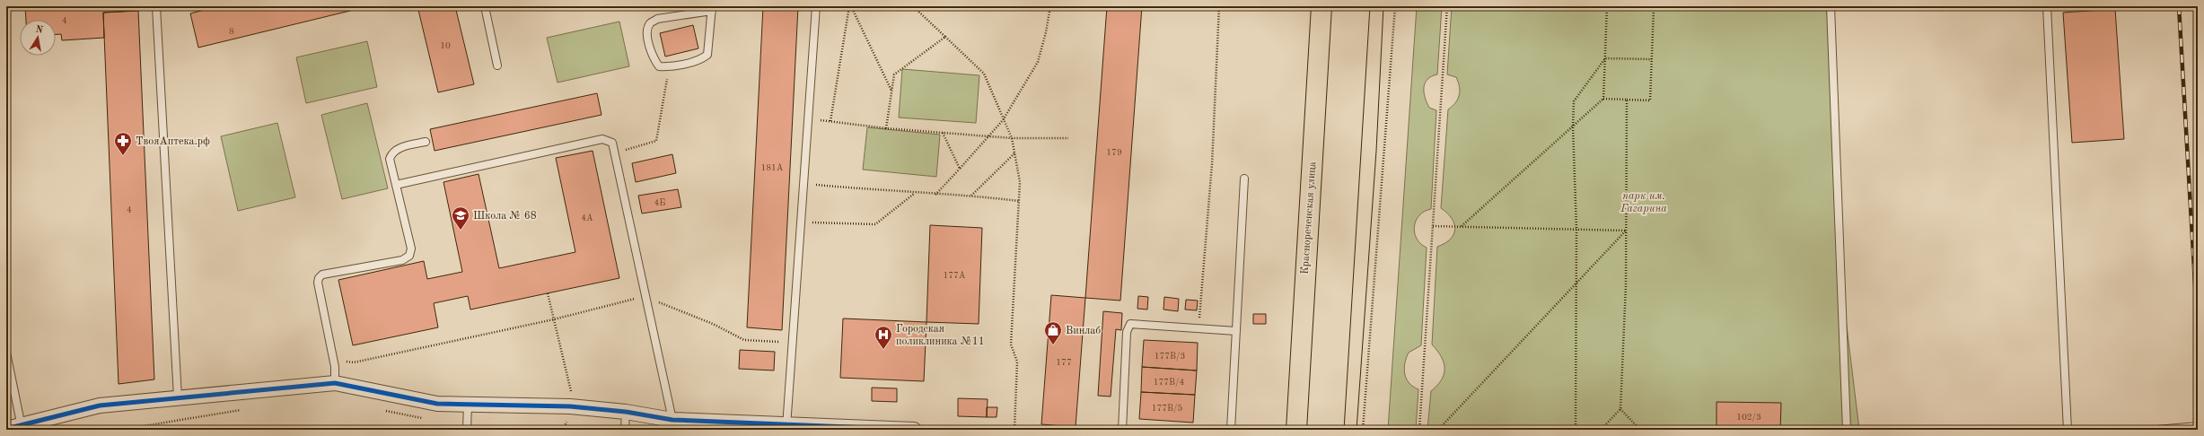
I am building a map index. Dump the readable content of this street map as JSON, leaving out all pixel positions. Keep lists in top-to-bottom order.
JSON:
{
  "streets": {
    "main road": ["Краснореченская улица"]
  },
  "parks": ["парк им. Гагарина"],
  "places": {
    "pharmacy": ["ТвояАптека.рф"],
    "school or university": ["Школа № 68"],
    "shop": ["Винлаб"],
    "hospital": ["Городская поликлиника №11"]
  },
  "house_numbers": [
    "4",
    "8",
    "10",
    "179",
    "181А",
    "4Б",
    "4",
    "4А",
    "177А",
    "177В/3",
    "177",
    "177В/4",
    "177В/5",
    "102/3"
  ],
  "north": "top"
}
